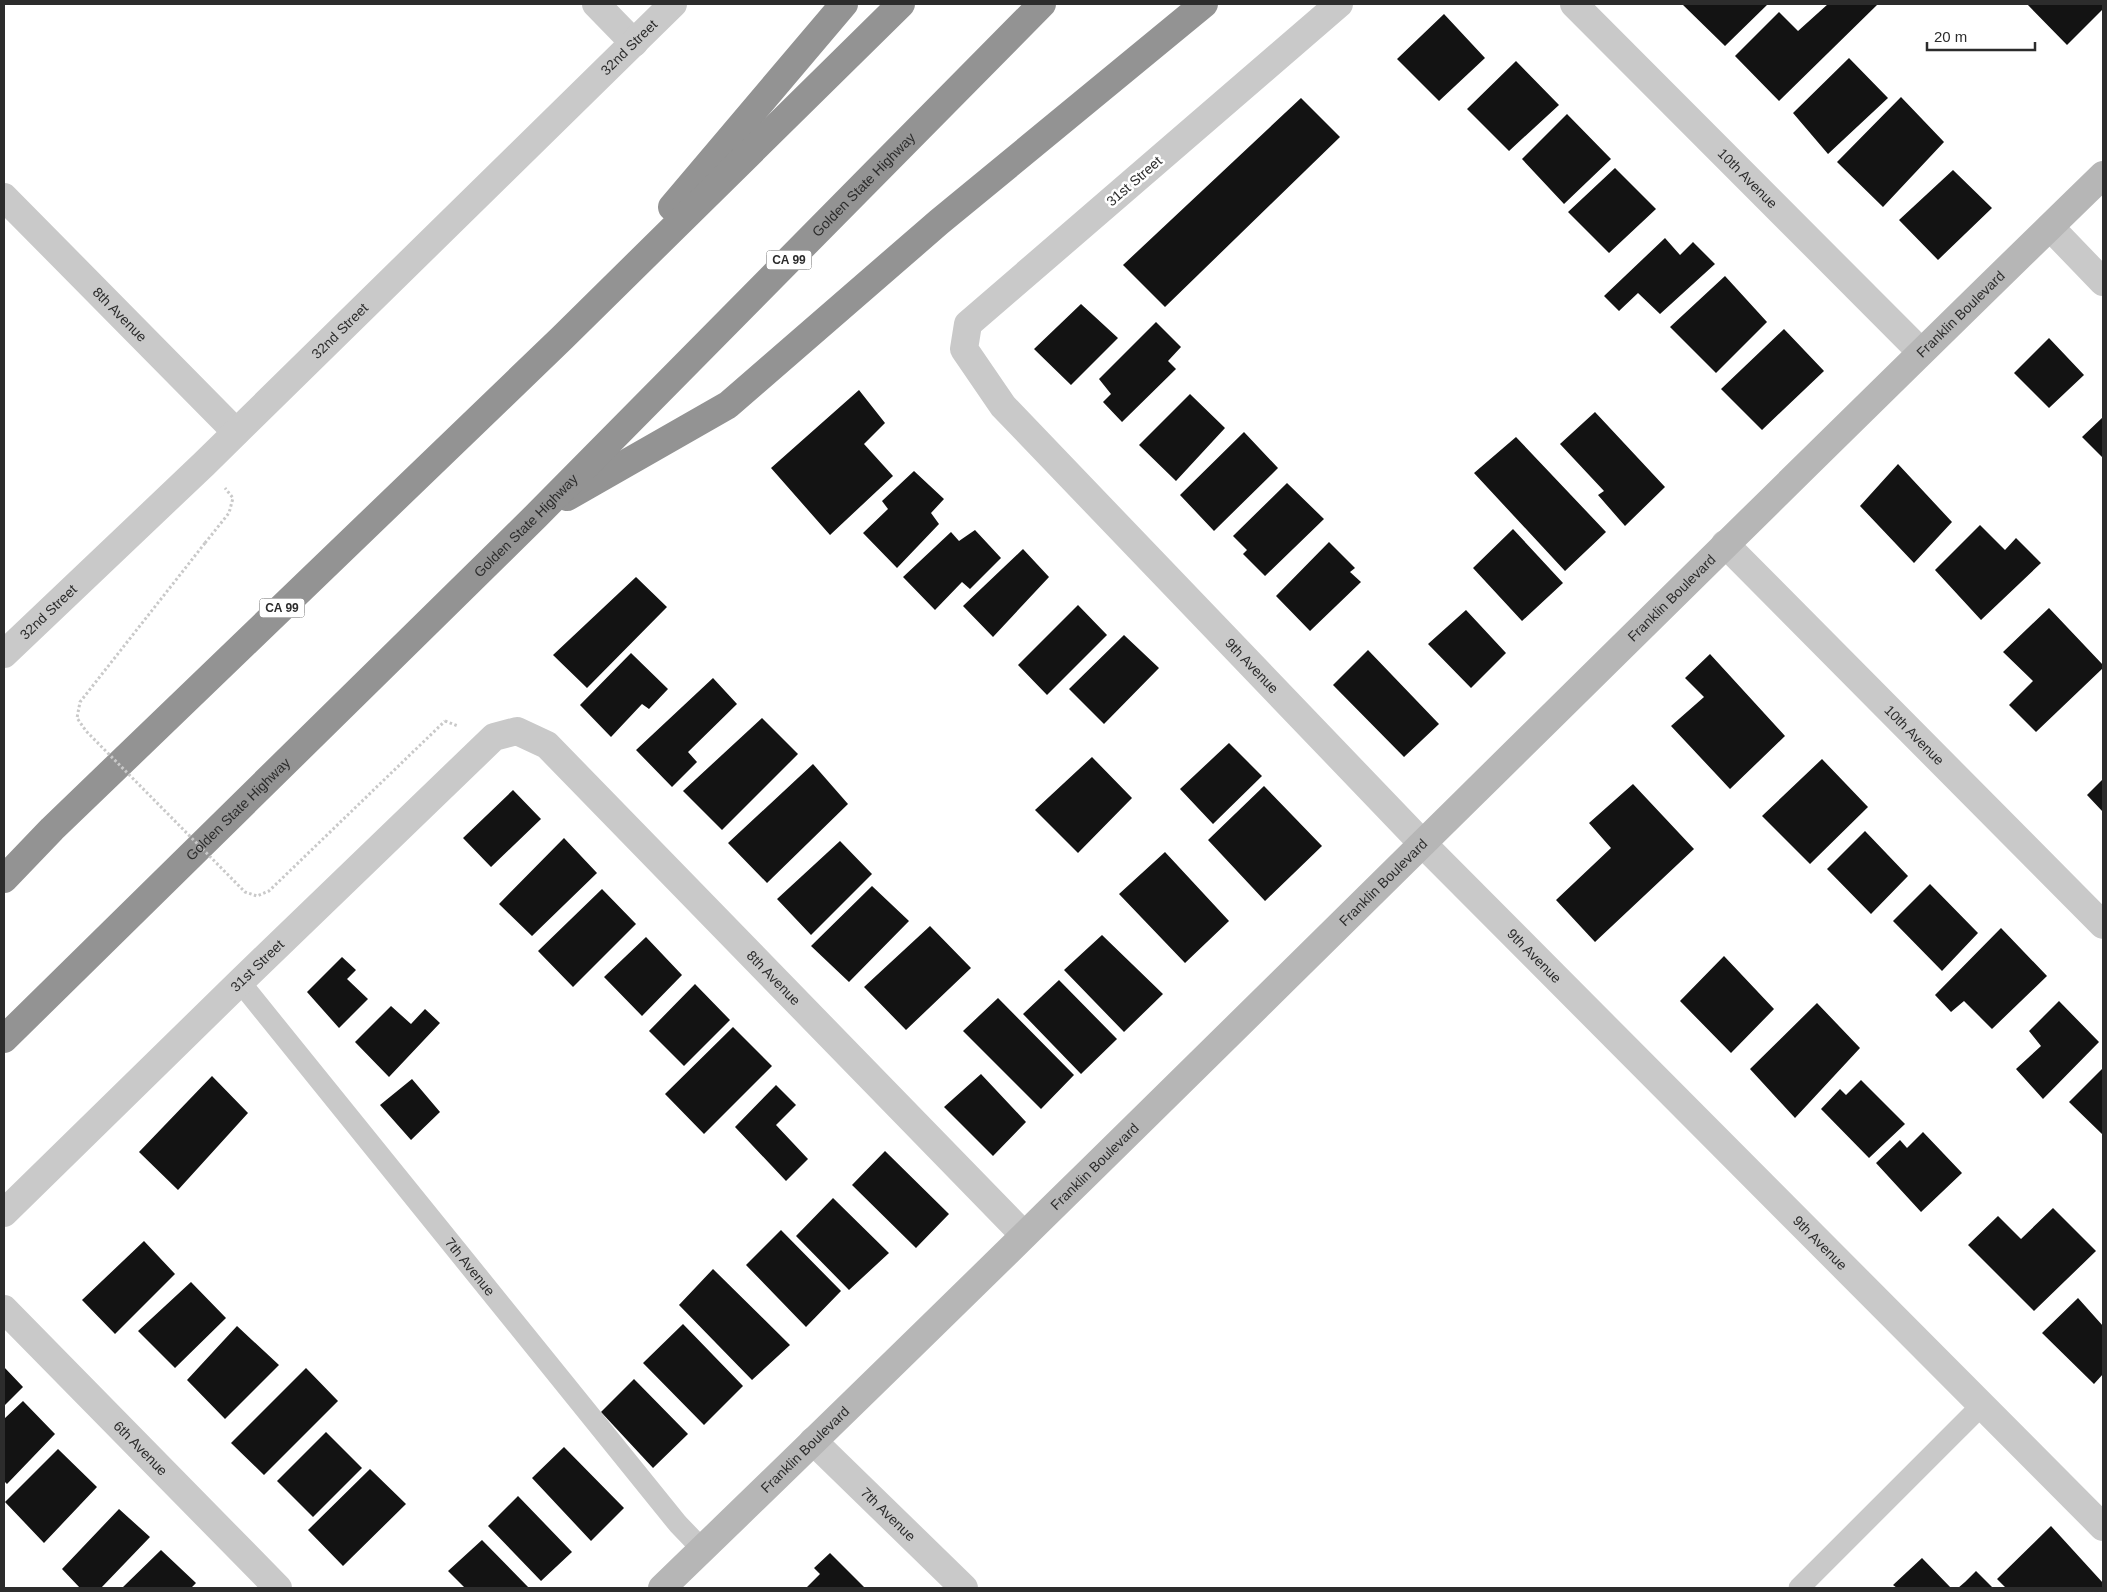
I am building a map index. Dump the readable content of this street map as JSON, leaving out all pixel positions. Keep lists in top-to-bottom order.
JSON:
{
  "streets": {
    "highway": ["Golden State Highway", "CA 99"],
    "main road": ["Franklin Boulevard"],
    "street": [
      "32nd Street",
      "10th Avenue",
      "31st Street",
      "8th Avenue",
      "9th Avenue",
      "7th Avenue",
      "6th Avenue"
    ]
  },
  "crossings": [
    ["32nd Street", "8th Avenue"],
    ["10th Avenue", "Franklin Boulevard"],
    ["31st Street", "8th Avenue"],
    ["31st Street", "9th Avenue"],
    ["31st Street", "7th Avenue"],
    ["Franklin Boulevard", "8th Avenue"],
    ["Franklin Boulevard", "9th Avenue"],
    ["Franklin Boulevard", "7th Avenue"]
  ],
  "scale_bar": "20 m"
}
